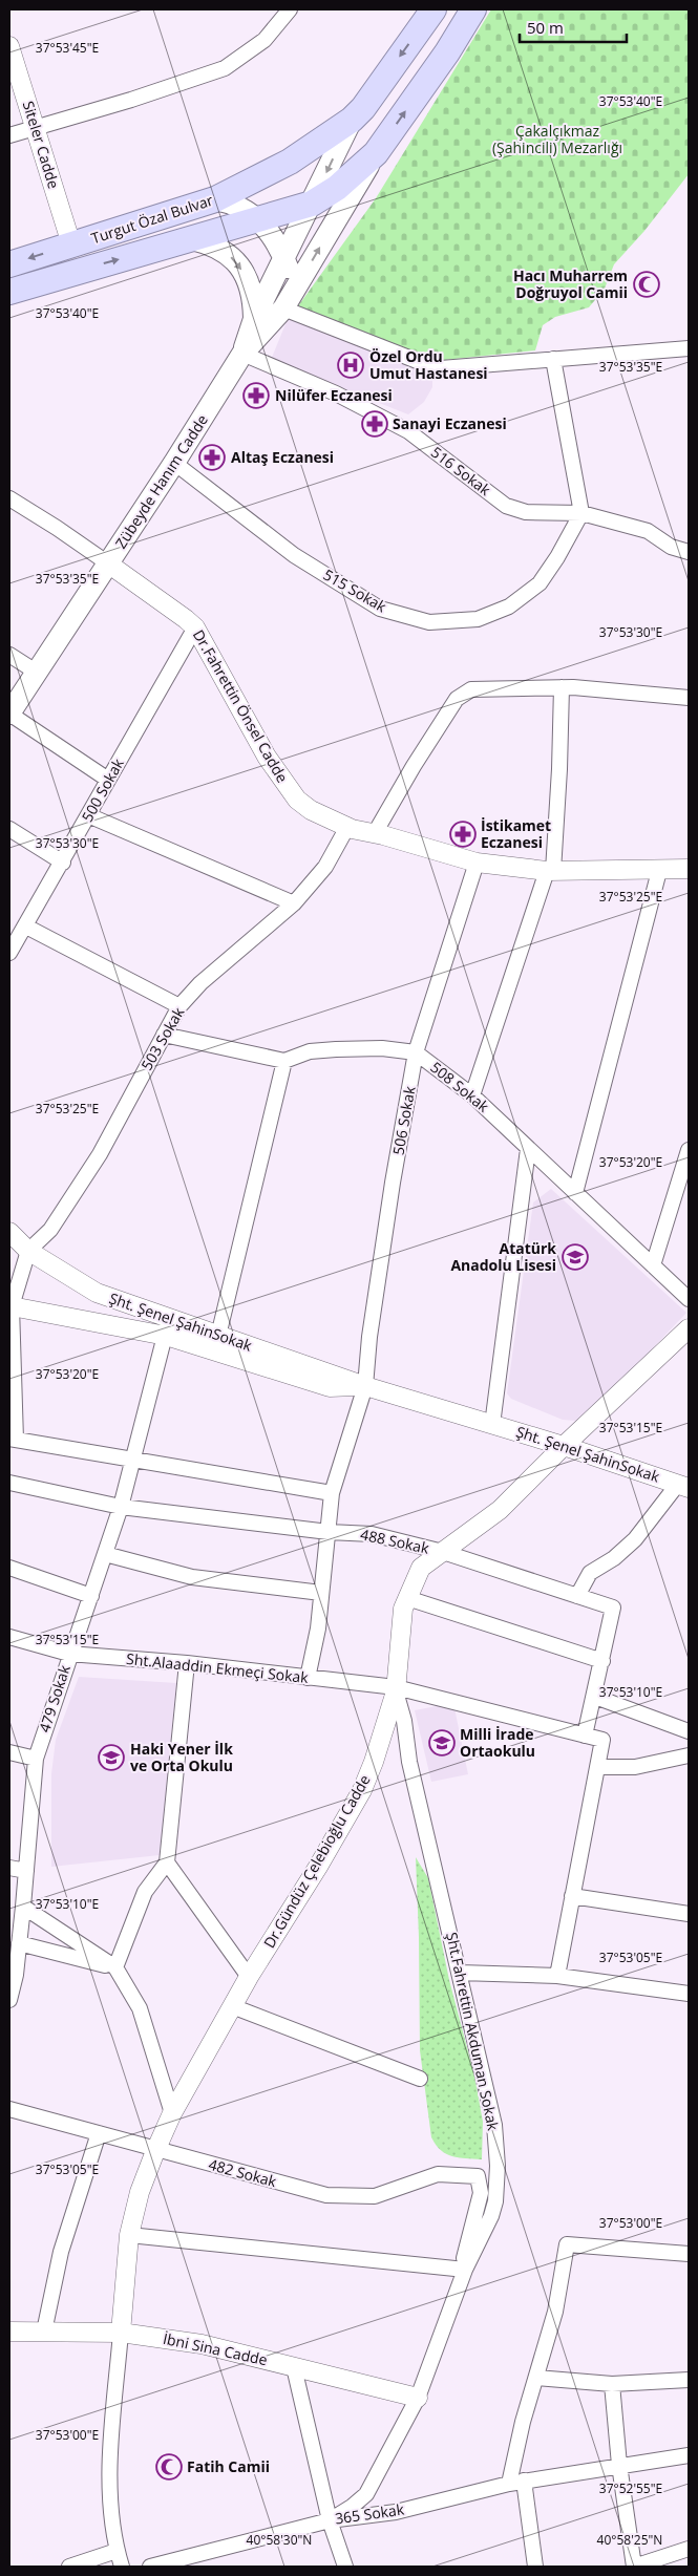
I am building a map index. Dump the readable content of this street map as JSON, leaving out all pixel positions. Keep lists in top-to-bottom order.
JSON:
{
  "streets": {
    "highway": ["Turgut Özal Bulvar", "Zübeyde Hanım Cadde"],
    "street": [
      "Siteler Cadde",
      "516 Sokak",
      "515 Sokak",
      "Dr.Fahrettin Önsel Cadde",
      "500 Sokak",
      "503 Sokak",
      "508 Sokak",
      "506 Sokak",
      "Şht. Şenel ŞahinSokak",
      "488 Sokak",
      "Sht.Alaaddin Ekmeçi Sokak",
      "479 Sokak",
      "Dr.Gündüz Çelebioğlu Cadde",
      "Şht.Fahrettin Akduman Sokak",
      "482 Sokak",
      "İbni Sina Cadde",
      "365 Sokak"
    ]
  },
  "crossings": [
    ["Siteler Cadde", "Turgut Özal Bulvar"],
    ["Turgut Özal Bulvar", "Zübeyde Hanım Cadde"],
    ["516 Sokak", "Zübeyde Hanım Cadde"],
    ["516 Sokak", "515 Sokak"],
    ["Zübeyde Hanım Cadde", "515 Sokak"],
    ["Zübeyde Hanım Cadde", "Dr.Fahrettin Önsel Cadde"],
    ["Dr.Fahrettin Önsel Cadde", "500 Sokak"],
    ["Dr.Fahrettin Önsel Cadde", "503 Sokak"],
    ["Dr.Fahrettin Önsel Cadde", "506 Sokak"],
    ["503 Sokak", "Şht. Şenel ŞahinSokak"],
    ["508 Sokak", "506 Sokak"],
    ["506 Sokak", "Şht. Şenel ŞahinSokak"],
    ["506 Sokak", "488 Sokak"],
    ["506 Sokak", "Sht.Alaaddin Ekmeçi Sokak"],
    ["Şht. Şenel ŞahinSokak", "479 Sokak"],
    ["Şht. Şenel ŞahinSokak", "Dr.Gündüz Çelebioğlu Cadde"],
    ["488 Sokak", "Sht.Alaaddin Ekmeçi Sokak"],
    ["488 Sokak", "479 Sokak"],
    ["488 Sokak", "Dr.Gündüz Çelebioğlu Cadde"],
    ["Sht.Alaaddin Ekmeçi Sokak", "479 Sokak"],
    ["Sht.Alaaddin Ekmeçi Sokak", "Dr.Gündüz Çelebioğlu Cadde"],
    ["Sht.Alaaddin Ekmeçi Sokak", "Şht.Fahrettin Akduman Sokak"],
    ["Dr.Gündüz Çelebioğlu Cadde", "Şht.Fahrettin Akduman Sokak"],
    ["Dr.Gündüz Çelebioğlu Cadde", "482 Sokak"],
    ["Dr.Gündüz Çelebioğlu Cadde", "İbni Sina Cadde"],
    ["Şht.Fahrettin Akduman Sokak", "482 Sokak"],
    ["Şht.Fahrettin Akduman Sokak", "İbni Sina Cadde"],
    ["Şht.Fahrettin Akduman Sokak", "365 Sokak"]
  ],
  "parks": ["Çakalçıkmaz (Şahincili) Mezarlığı"],
  "places": {
    "mosque": ["Hacı Muharrem Doğruyol Camii", "Fatih Camii"],
    "hospital": ["Özel Ordu Umut Hastanesi"],
    "pharmacy": [
      "Nilüfer Eczanesi",
      "Sanayi Eczanesi",
      "Altaş Eczanesi",
      "İstikamet Eczanesi"
    ],
    "school or university": ["Atatürk Anadolu Lisesi", "Milli İrade Ortaokulu", "Haki Yener İlk ve Orta Okulu"]
  },
  "scale_bar": "50 m",
  "coordinates": [
    "37°53'45\"E",
    "37°53'40\"E",
    "37°53'35\"E",
    "37°53'30\"E",
    "37°53'25\"E",
    "37°53'20\"E",
    "37°53'15\"E",
    "37°53'10\"E",
    "37°53'05\"E",
    "37°53'00\"E",
    "37°52'55\"E",
    "40°58'30\"N",
    "40°58'25\"N"
  ]
}
